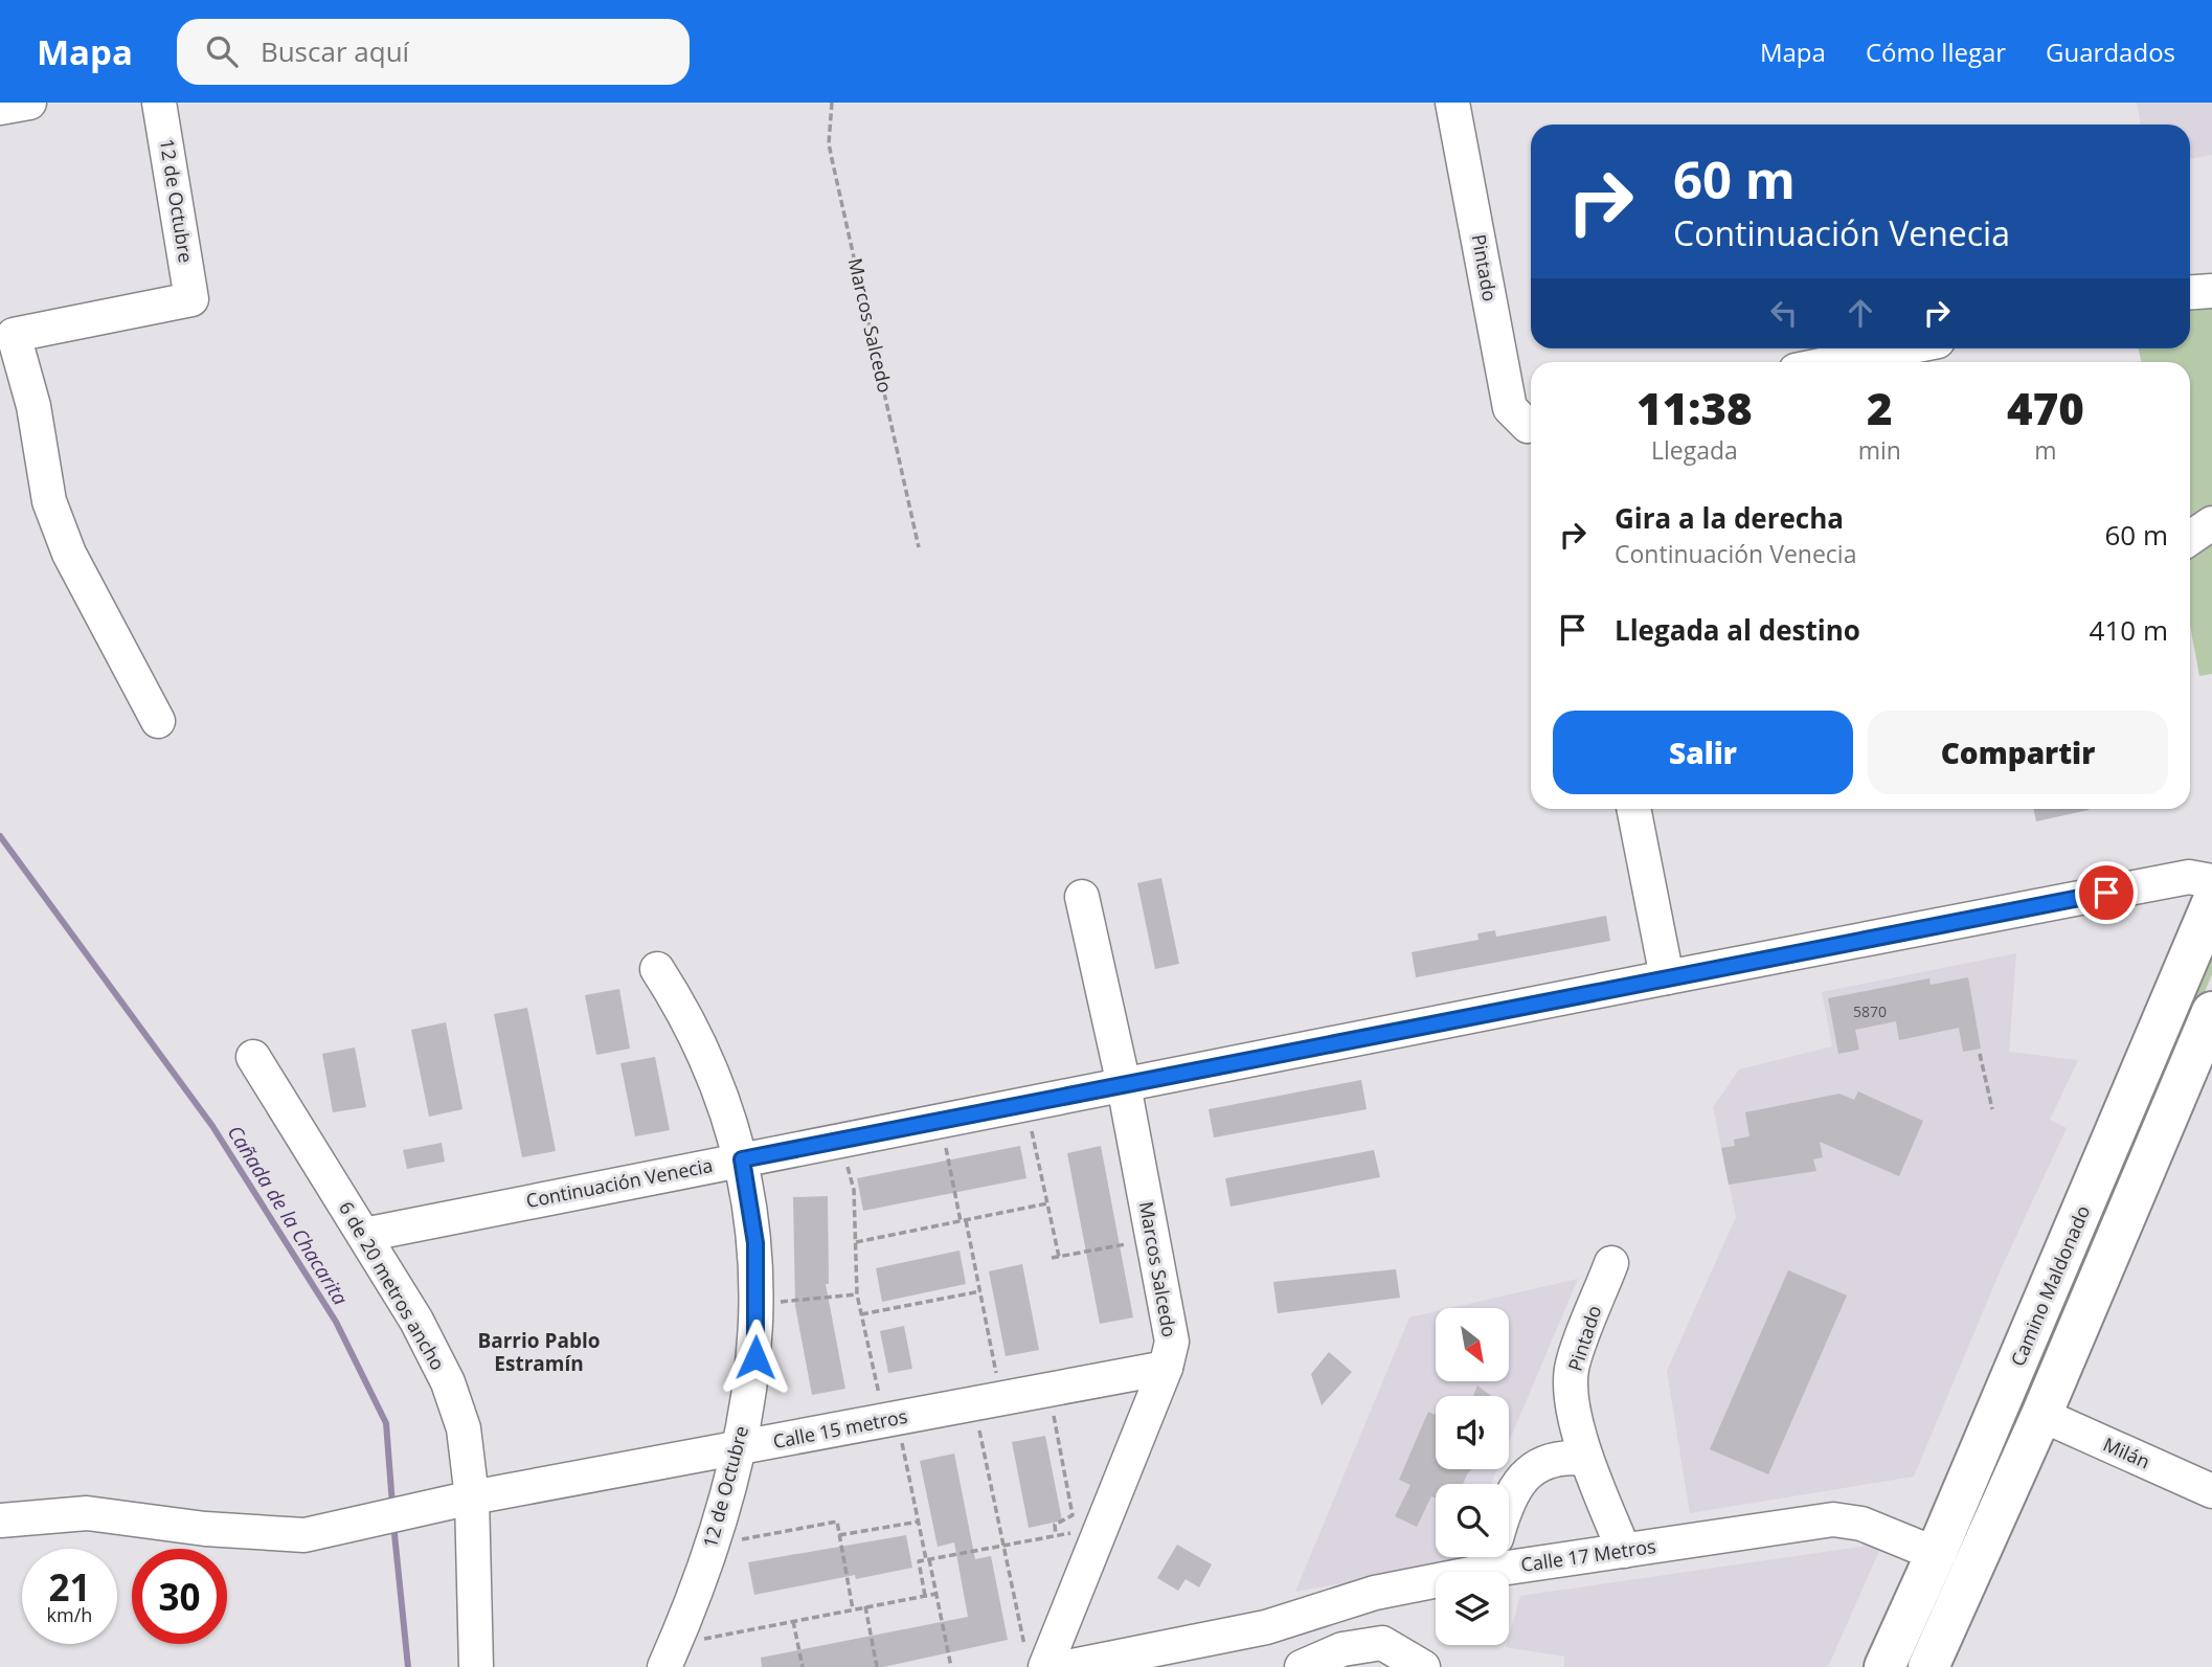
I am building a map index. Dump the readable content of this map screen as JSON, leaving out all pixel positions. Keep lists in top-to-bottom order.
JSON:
{
  "streets": {
    "main road": ["Camino Maldonado"],
    "street": [
      "12 de Octubre",
      "Pintado",
      "Marcos Salcedo",
      "Continuación Venecia",
      "6 de 20 metros ancho",
      "Calle 15 metros",
      "Milán",
      "Calle 17 Metros"
    ]
  },
  "crossings": [
    ["12 de Octubre", "Continuación Venecia"],
    ["12 de Octubre", "Calle 15 metros"],
    ["Pintado", "Calle 17 Metros"],
    ["Marcos Salcedo", "Continuación Venecia"],
    ["Marcos Salcedo", "Calle 15 metros"],
    ["Continuación Venecia", "6 de 20 metros ancho"],
    ["6 de 20 metros ancho", "Calle 15 metros"],
    ["Camino Maldonado", "Calle 17 Metros"]
  ],
  "districts": ["Barrio Pablo Estramín"],
  "water": ["Cañada de la Chacarita"],
  "house_numbers": ["5870"],
  "north": "bottom right",
  "page": {
    "header": "Mapa",
    "search": "Buscar aquí",
    "nav": ["Mapa", "Cómo llegar", "Guardados"],
    "turn": ["60 m", "Continuación Venecia"],
    "eta": [
      "11:38",
      "Llegada",
      "2",
      "min",
      "470",
      "m"
    ],
    "list": [
      {
        "name": "Gira a la derecha",
        "note": "Continuación Venecia",
        "value": "60 m"
      },
      {
        "name": "Llegada al destino",
        "value": "410 m"
      }
    ],
    "buttons": ["Salir", "Compartir"],
    "speed": "21 km/h",
    "limit": "30"
  }
}
